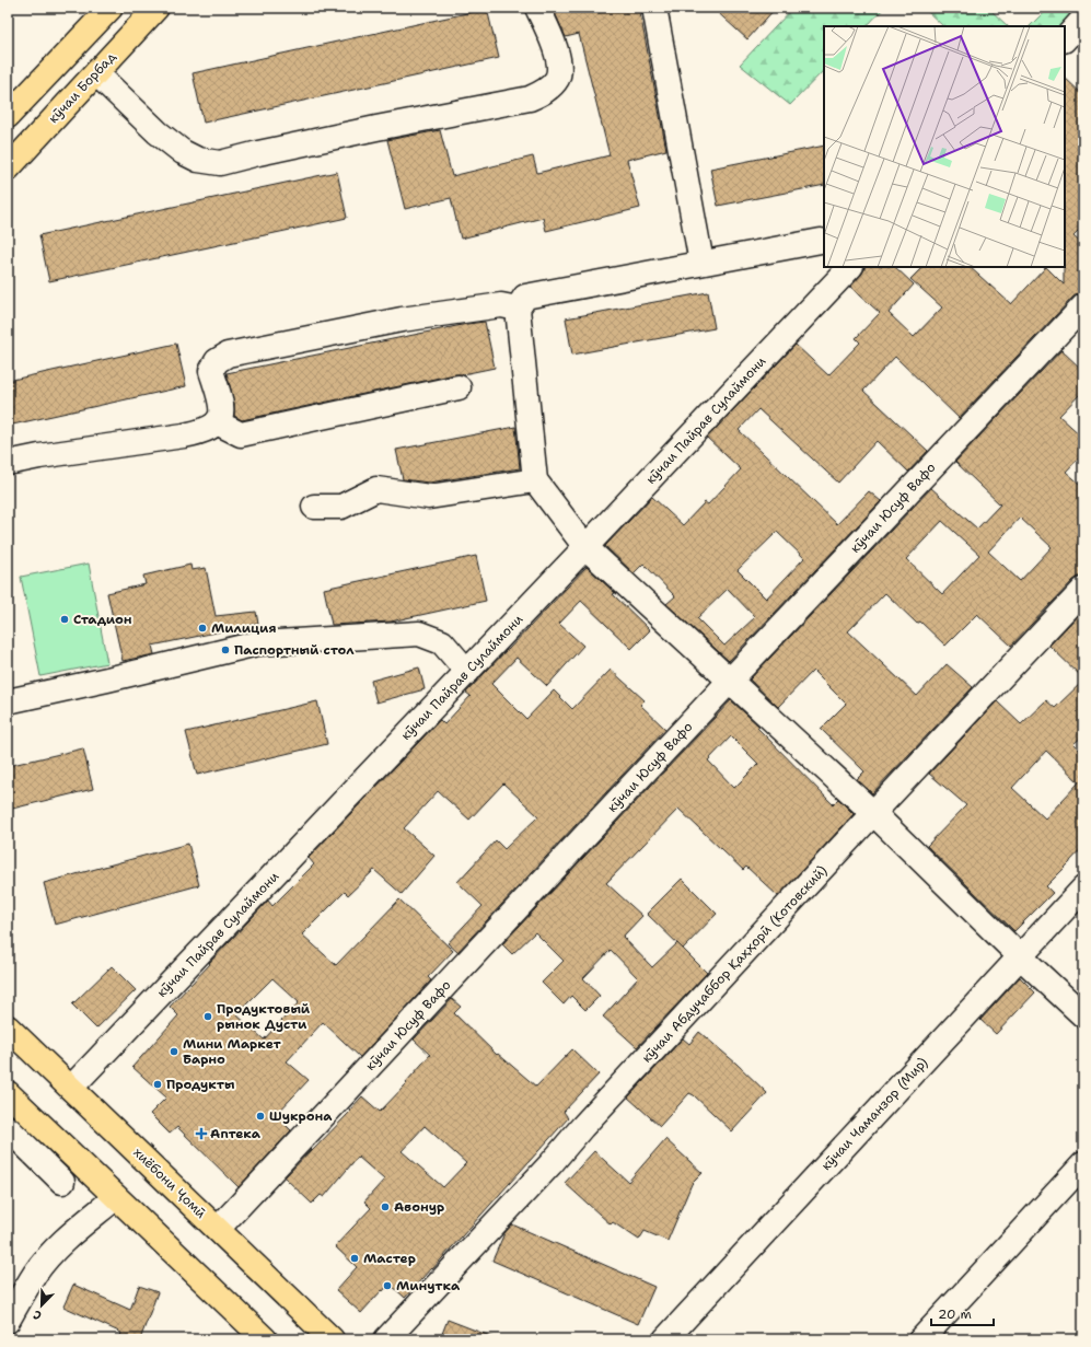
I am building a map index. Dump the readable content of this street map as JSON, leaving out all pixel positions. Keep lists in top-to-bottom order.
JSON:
{
  "streets": {
    "main road": ["кӯчаи Борбад", "хиёбони Ҷомӣ"],
    "street": [
      "кӯчаи Пайрав Сулаймони",
      "кӯчаи Юсуф Вафо",
      "кӯчаи Абдуҷаббор Қаҳҳорӣ (Котовский)",
      "кӯчаи Чаманзор (Мир)"
    ]
  },
  "crossings": [
    ["кӯчаи Пайрав Сулаймони", "хиёбони Ҷомӣ"],
    ["кӯчаи Юсуф Вафо", "хиёбони Ҷомӣ"]
  ],
  "places": {
    "other": [
      "Стадион",
      "Милиция",
      "Паспортный стол",
      "Продуктовый рынок Дусти",
      "Мини Маркет Барно",
      "Продукты",
      "Шукрона",
      "Авонур",
      "Мастер",
      "Минутка"
    ],
    "health": ["Аптека"]
  },
  "scale_bar": "20 m",
  "north": "bottom left"
}
